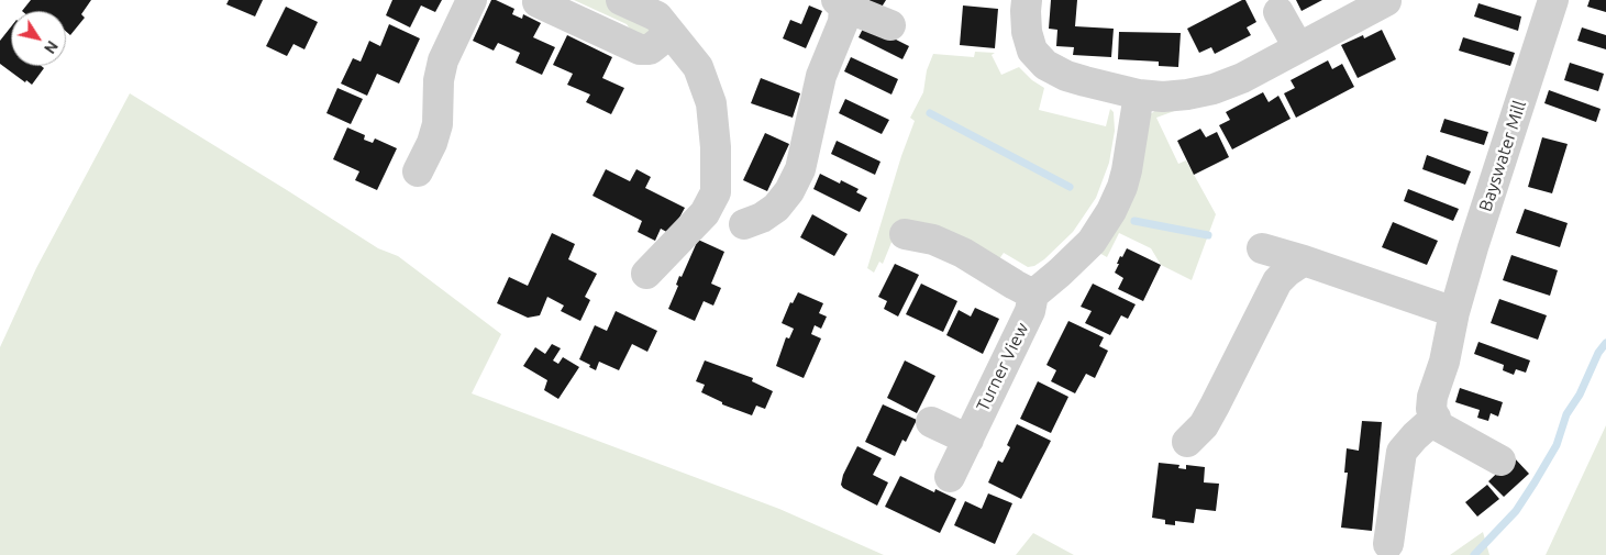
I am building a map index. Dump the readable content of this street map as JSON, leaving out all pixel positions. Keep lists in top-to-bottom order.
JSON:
{
  "streets": {
    "street": ["Bayswater Mill", "Turner View"]
  },
  "north": "bottom right"
}
